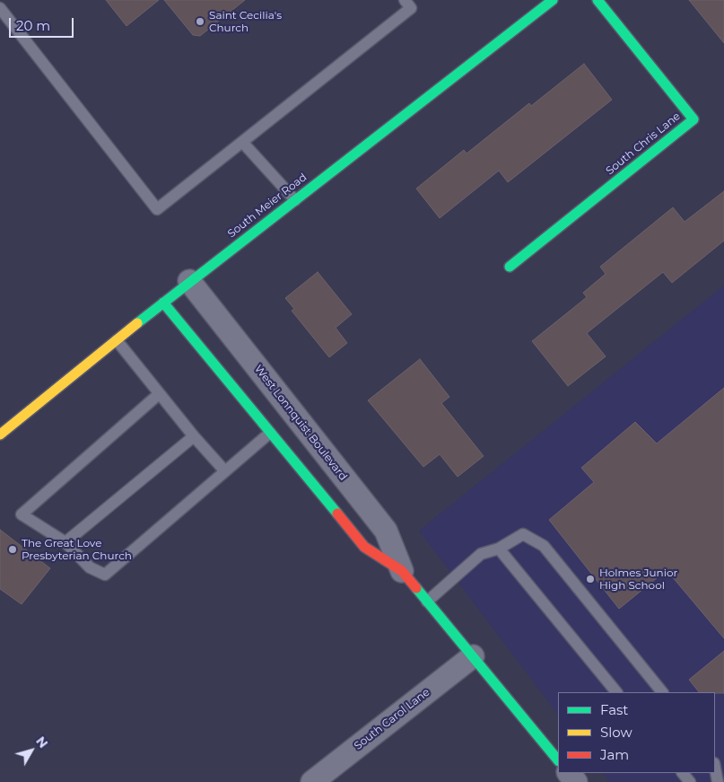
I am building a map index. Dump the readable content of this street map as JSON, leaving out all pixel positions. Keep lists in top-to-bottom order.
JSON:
{
  "streets": {
    "street": [
      "South Chris Lane",
      "South Meier Road",
      "West Lonnquist Boulevard",
      "South Carol Lane"
    ]
  },
  "crossings": [
    ["South Meier Road", "West Lonnquist Boulevard"],
    ["West Lonnquist Boulevard", "South Carol Lane"]
  ],
  "places": ["Saint Cecilia's Church", "The Great Love Presbyterian Church", "Holmes Junior High School"],
  "legend": ["Fast", "Slow", "Jam"],
  "scale_bar": "20 m",
  "north": "top right"
}
